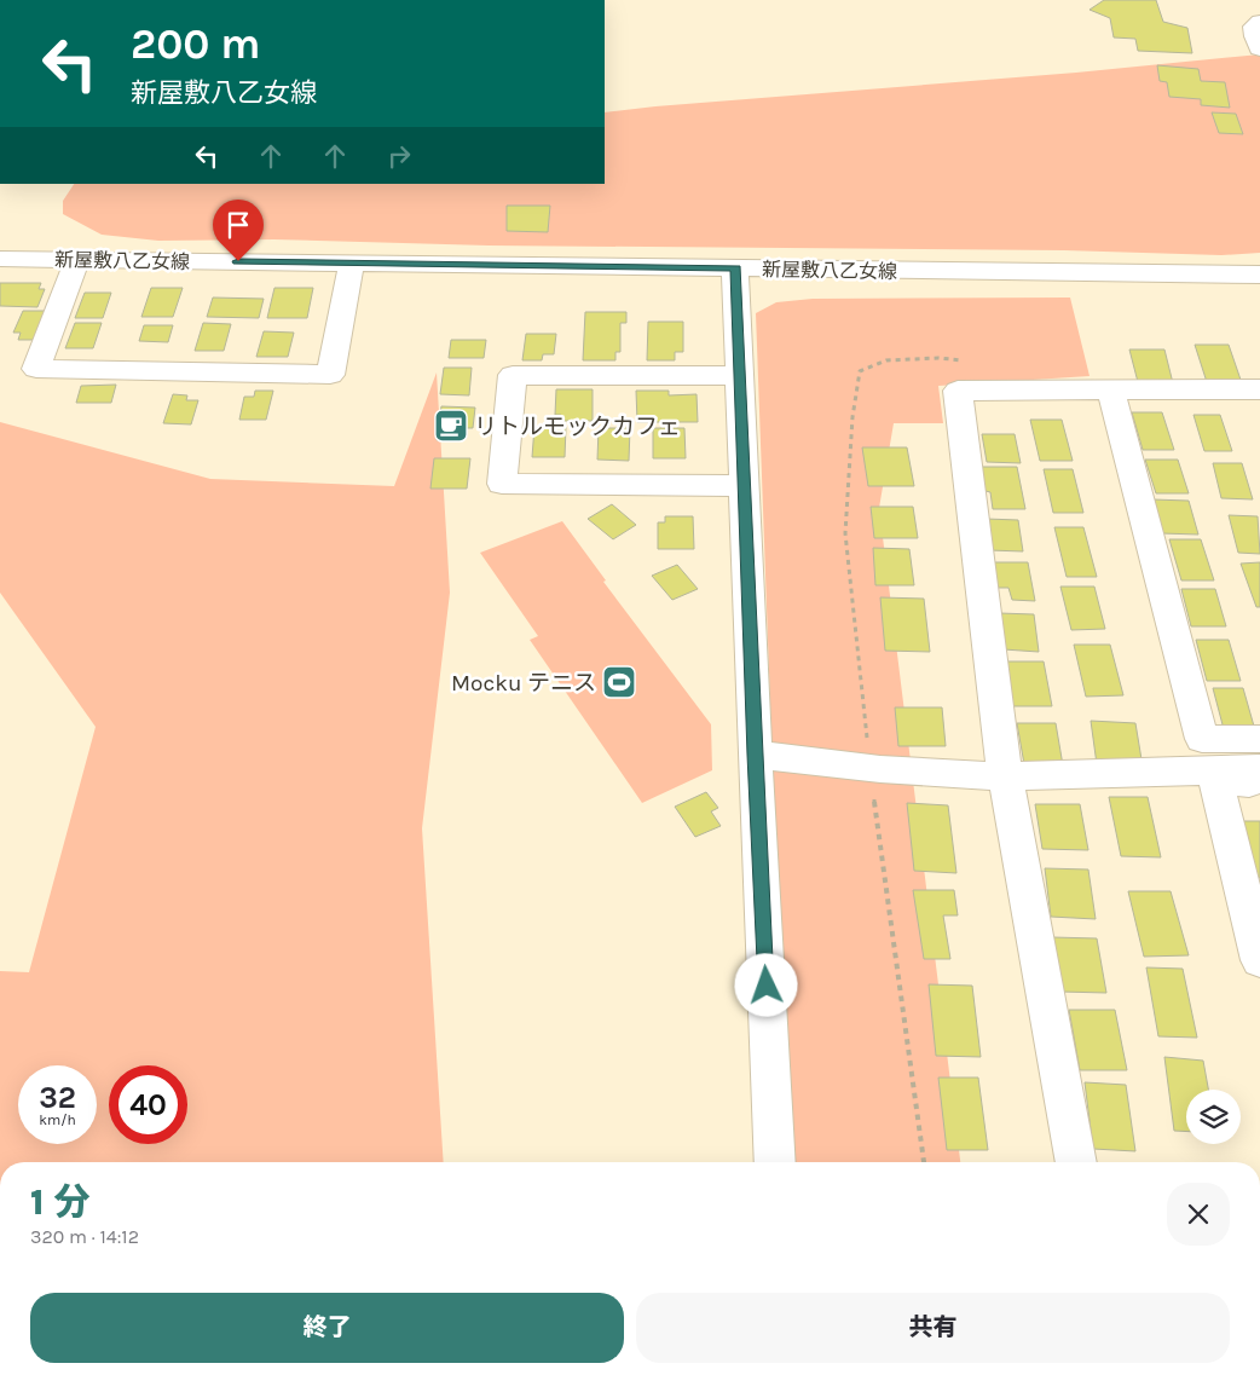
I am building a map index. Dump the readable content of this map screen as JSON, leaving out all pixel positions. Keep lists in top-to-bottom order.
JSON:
{
  "streets": {
    "street": ["新屋敷八乙女線"]
  },
  "places": {
    "cafe": ["リトルモックカフェ"],
    "sports": ["Mocku テニス"]
  },
  "page": {
    "turn": ["200 m", "新屋敷八乙女線"],
    "speed": "32 km/h",
    "limit": "40",
    "heading": ["1 分", "320 m · 14:12"],
    "buttons": ["終了", "共有"]
  }
}
